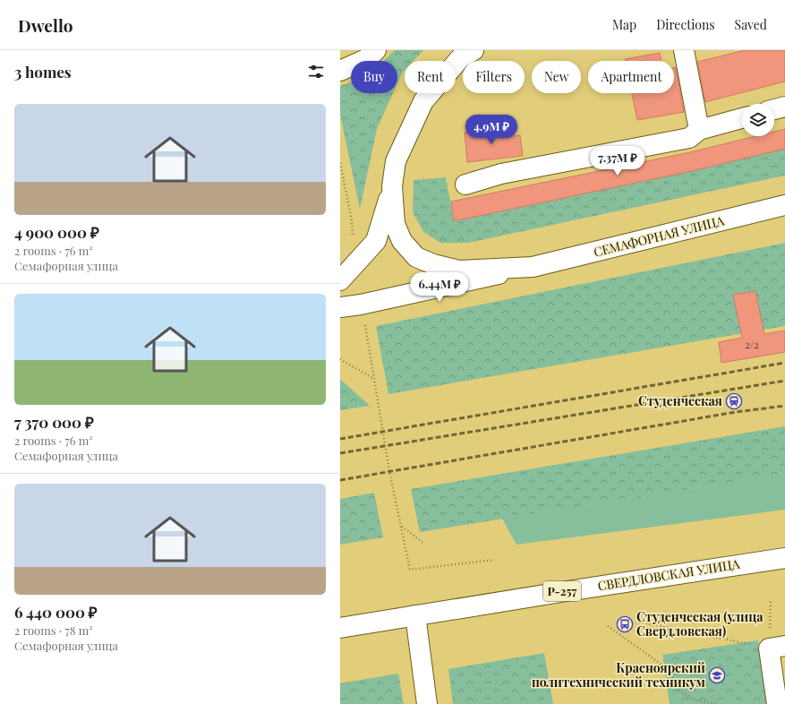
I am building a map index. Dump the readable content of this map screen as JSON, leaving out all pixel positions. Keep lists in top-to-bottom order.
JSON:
{
  "streets": {
    "main road": ["СЕМАФОРНАЯ УЛИЦА", "СВЕРДЛОВСКАЯ УЛИЦА", "Р-257"]
  },
  "places": {
    "station": ["Студенческая"],
    "bus stop": ["Студенческая (улица Свердловская)"],
    "school or university": ["Красноярский политехнический техникум"]
  },
  "house_numbers": ["2/2"],
  "page": {
    "header": "Dwello",
    "nav": ["Map", "Directions", "Saved"],
    "heading": "3 homes",
    "chip": [
      "Buy",
      "Rent",
      "Filters",
      "New",
      "Apartment"
    ],
    "list": [
      {
        "name": "4 900 000 ₽",
        "note": "2 rooms · 76 m² · Семафорная улица"
      },
      {
        "name": "7 370 000 ₽",
        "note": "2 rooms · 76 m² · Семафорная улица"
      },
      {
        "name": "6 440 000 ₽",
        "note": "2 rooms · 78 m² · Семафорная улица"
      }
    ],
    "price": ["4.9M ₽", "7.37M ₽", "6.44M ₽"]
  }
}
